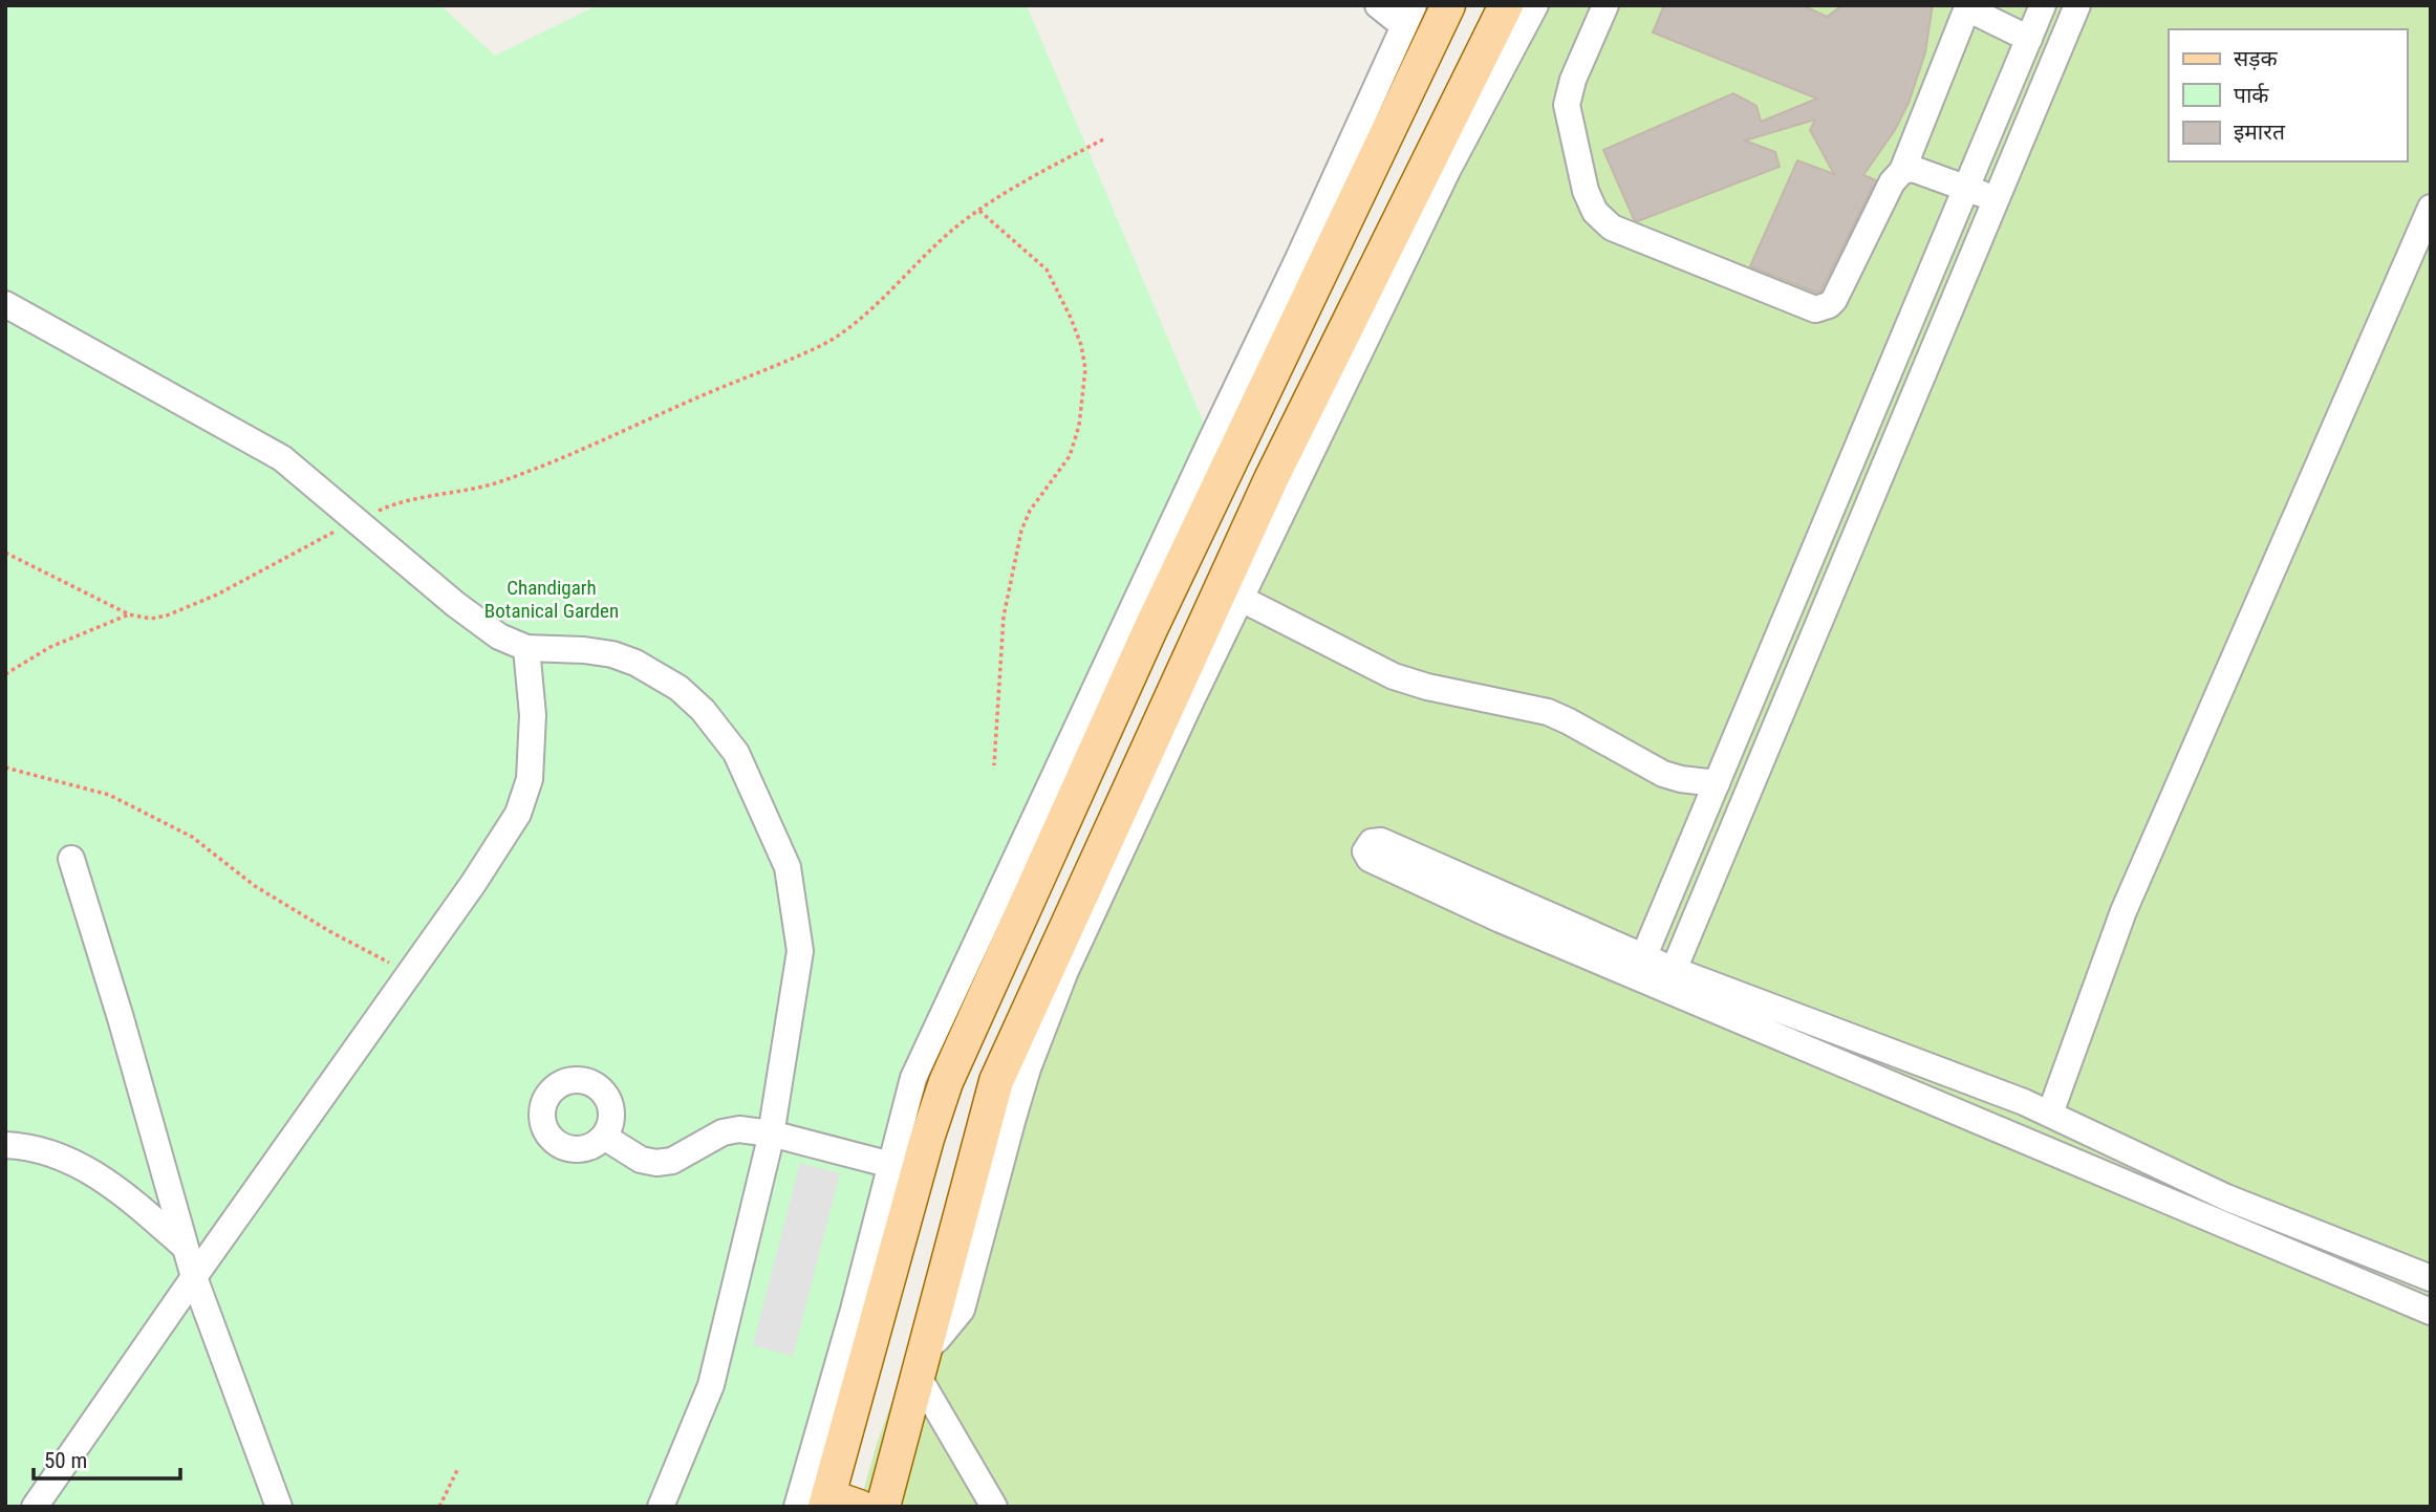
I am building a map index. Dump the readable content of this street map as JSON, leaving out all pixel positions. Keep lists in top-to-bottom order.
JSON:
{
  "parks": ["Chandigarh Botanical Garden"],
  "legend": ["सड़क", "पार्क", "इमारत"],
  "scale_bar": "50 m"
}
